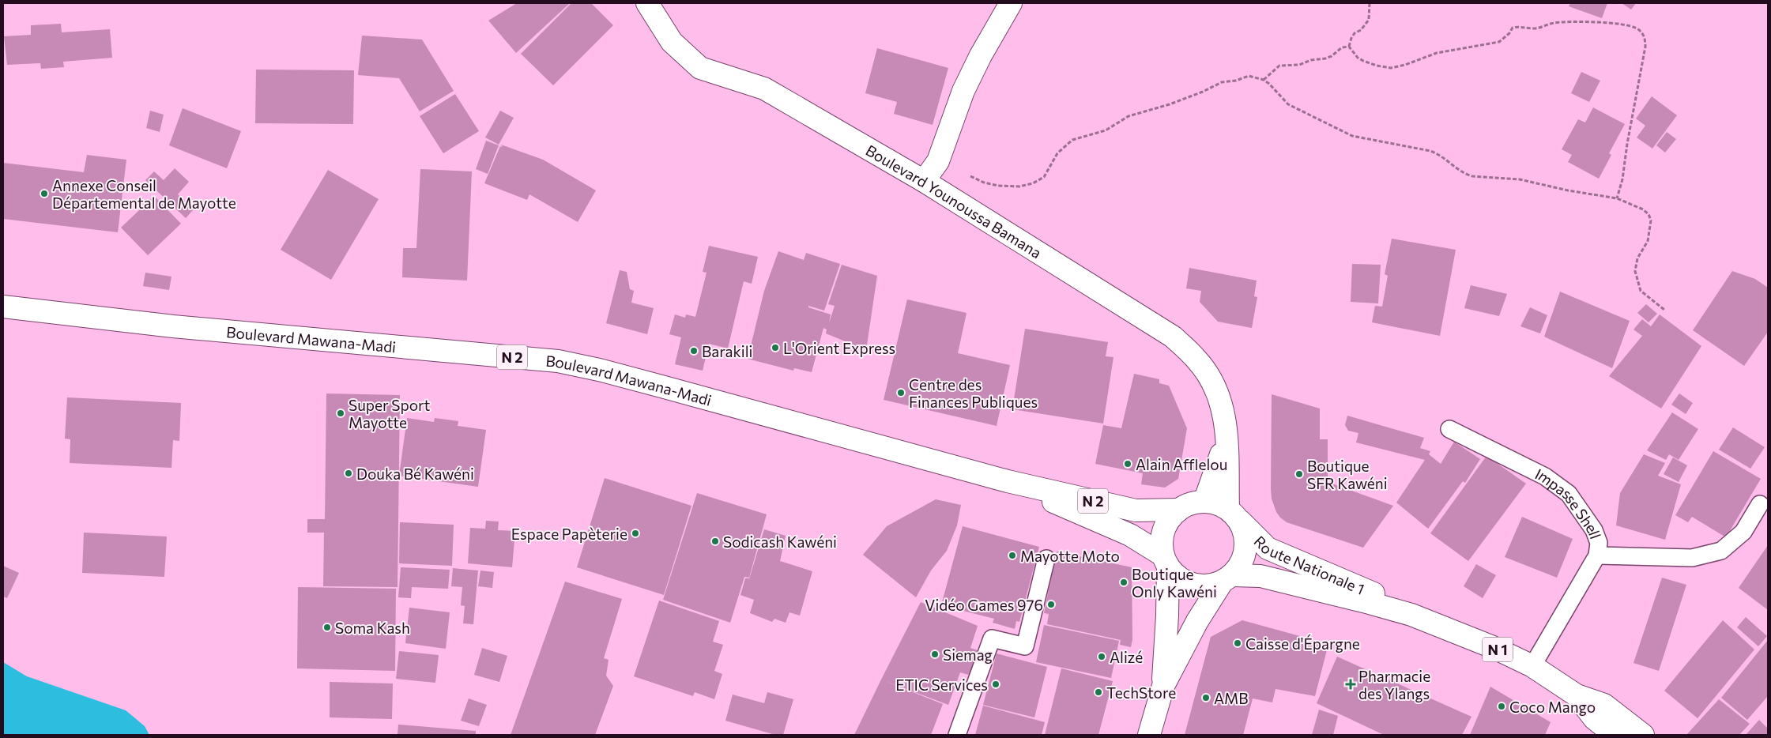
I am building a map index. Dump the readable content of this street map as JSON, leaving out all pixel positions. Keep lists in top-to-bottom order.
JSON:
{
  "streets": {
    "main road": [
      "Boulevard Younoussa Bamana",
      "Boulevard Mawana-Madi",
      "N 2",
      "Route Nationale 1",
      "N 1"
    ],
    "lane": ["Impasse Shell"]
  },
  "crossings": [
    ["Boulevard Younoussa Bamana", "Boulevard Mawana-Madi"],
    ["Boulevard Younoussa Bamana", "Route Nationale 1"],
    ["Boulevard Mawana-Madi", "Route Nationale 1"],
    ["Impasse Shell", "Route Nationale 1"]
  ],
  "places": {
    "other": [
      "Annexe Conseil Départemental de Mayotte",
      "L'Orient Express",
      "Barakili",
      "Centre des Finances Publiques",
      "Super Sport Mayotte",
      "Alain Afflelou",
      "Douka Bé Kawéni",
      "Boutique SFR Kawéni",
      "Espace Papèterie",
      "Sodicash Kawéni",
      "Mayotte Moto",
      "Boutique Only Kawéni",
      "Vidéo Games 976",
      "Soma Kash",
      "Caisse d'Épargne",
      "Siemag",
      "Alizé",
      "ETIC Services",
      "TechStore",
      "AMB",
      "Coco Mango"
    ],
    "health": ["Pharmacie des Ylangs"]
  }
}
